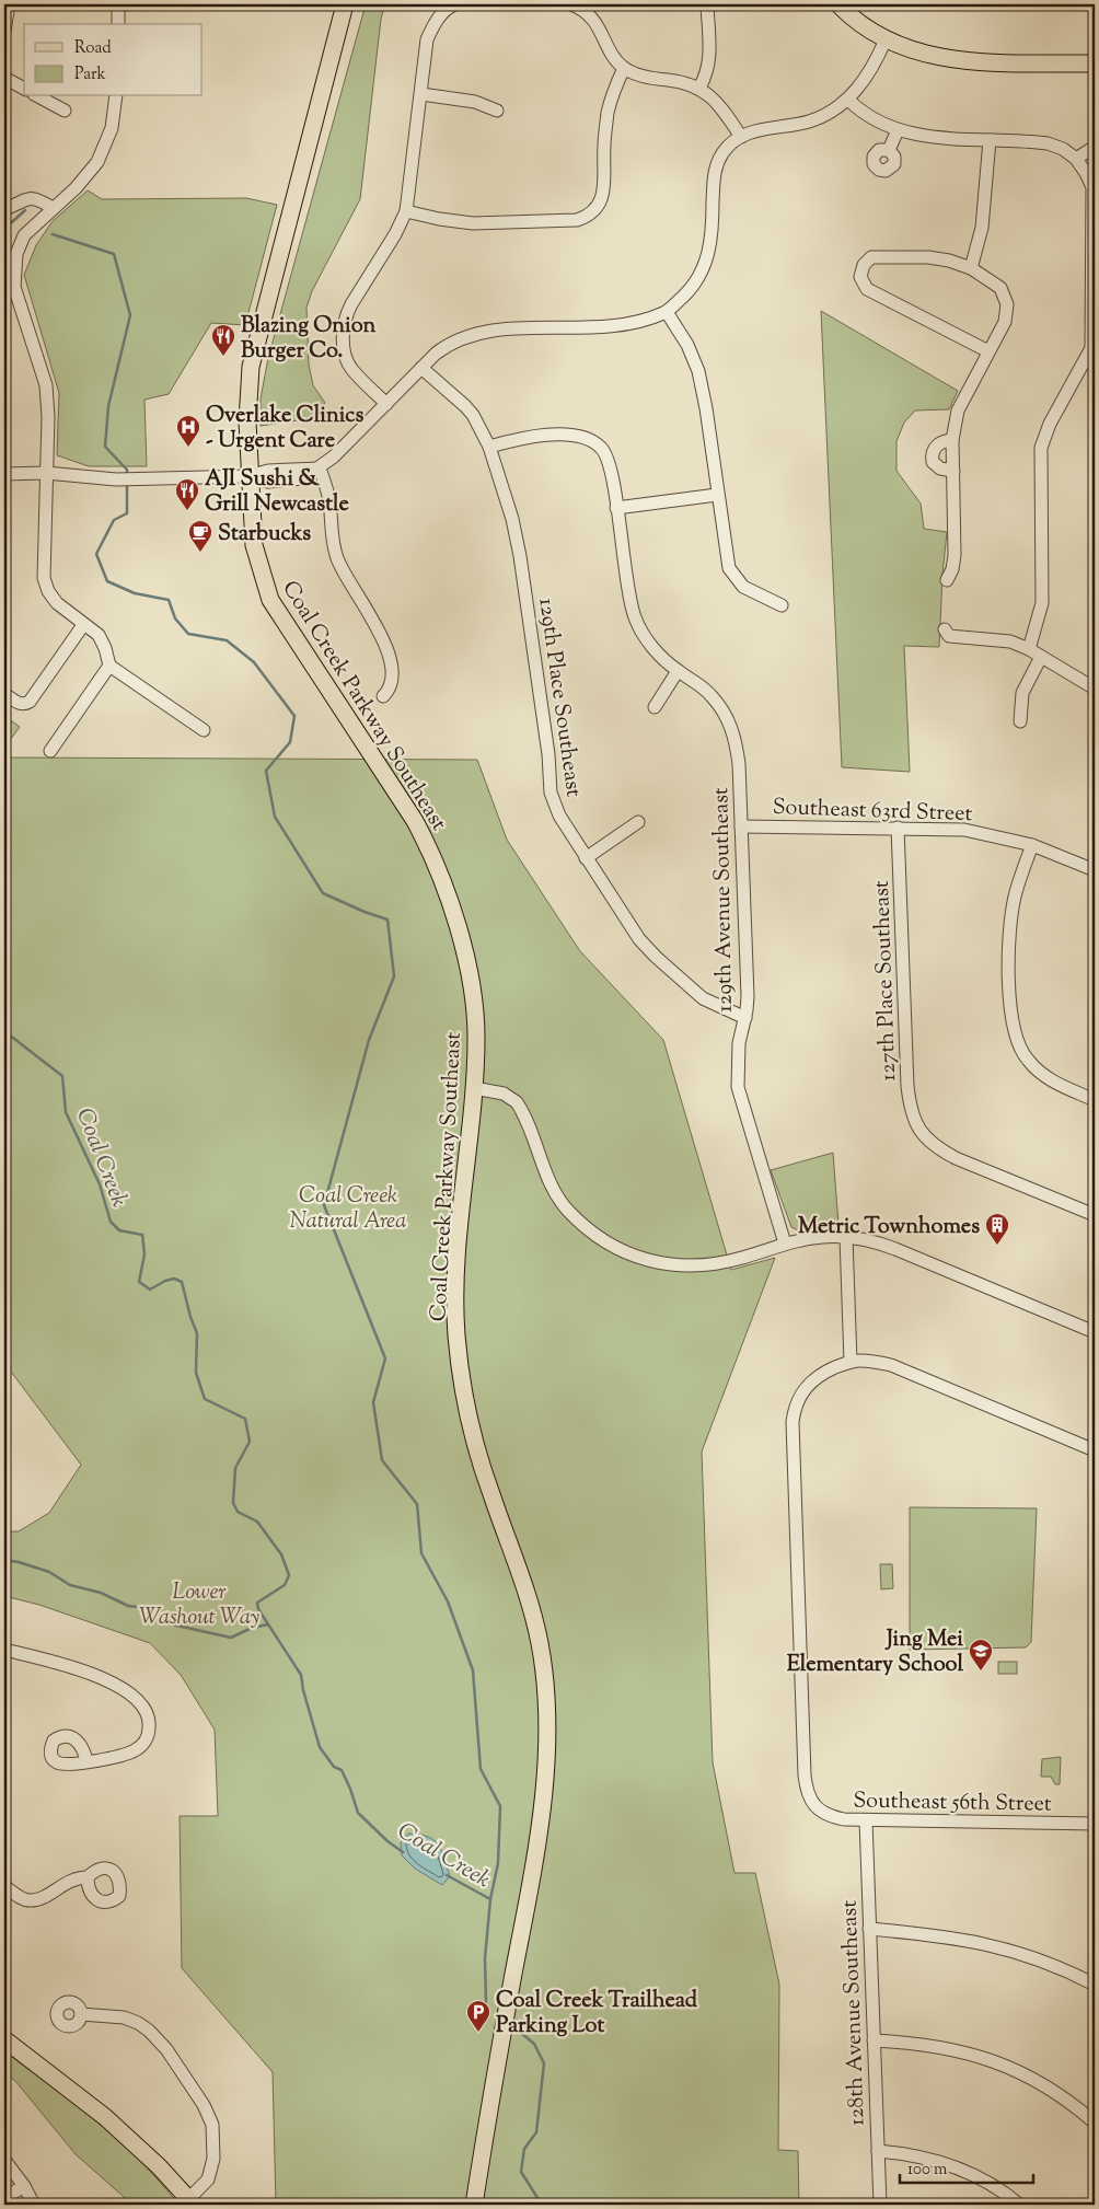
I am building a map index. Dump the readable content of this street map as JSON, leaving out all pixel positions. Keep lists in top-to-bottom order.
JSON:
{
  "streets": {
    "main road": ["Coal Creek Parkway Southeast"],
    "street": [
      "129th Place Southeast",
      "Southeast 63rd Street",
      "129th Avenue Southeast",
      "127th Place Southeast",
      "Southeast 56th Street",
      "128th Avenue Southeast"
    ]
  },
  "crossings": [
    ["129th Place Southeast", "129th Avenue Southeast"],
    ["Southeast 63rd Street", "129th Avenue Southeast"],
    ["Southeast 63rd Street", "127th Place Southeast"],
    ["Southeast 56th Street", "128th Avenue Southeast"]
  ],
  "water": ["Coal Creek"],
  "parks": ["Coal Creek Natural Area", "Lower Washout Way"],
  "places": {
    "restaurant": ["Blazing Onion Burger Co.", "AJI Sushi & Grill Newcastle"],
    "hospital": ["Overlake Clinics - Urgent Care"],
    "cafe": ["Starbucks"],
    "building": ["Metric Townhomes"],
    "school or university": ["Jing Mei Elementary School"],
    "parking": ["Coal Creek Trailhead Parking Lot"]
  },
  "legend": ["Road", "Park"],
  "scale_bar": "100 m"
}
